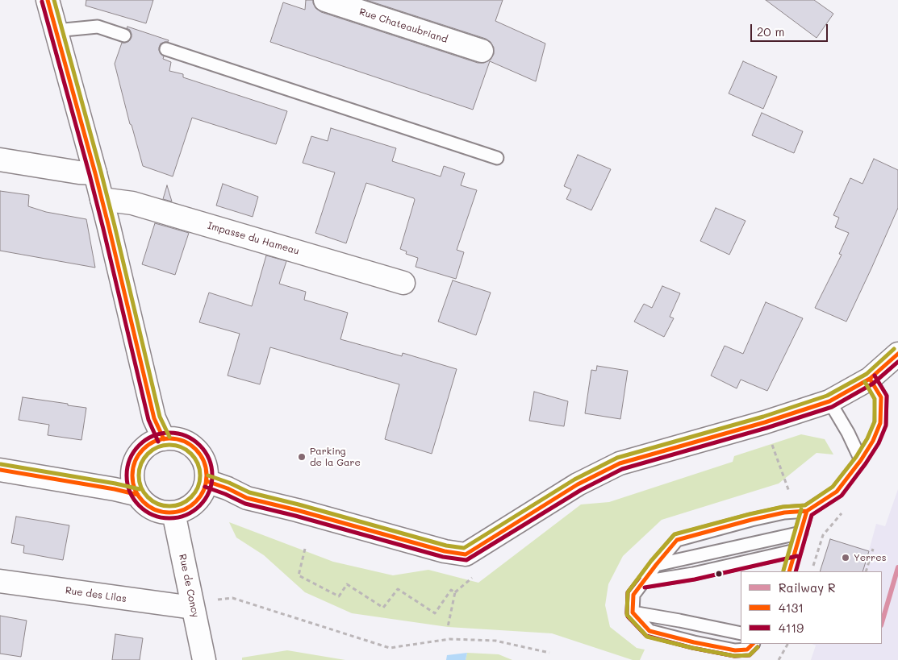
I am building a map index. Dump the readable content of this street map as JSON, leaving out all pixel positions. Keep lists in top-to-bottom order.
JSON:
{
  "streets": {
    "street": [
      "Rue Chateaubriand",
      "Impasse du Hameau",
      "Rue de Concy",
      "Rue des Lilas"
    ]
  },
  "crossings": [
    ["Rue de Concy", "Rue des Lilas"]
  ],
  "places": ["Parking de la Gare", "Yerres"],
  "lines": ["transit line 4131", "transit line 4119", "rail line R"],
  "legend": ["Railway R", "4131", "4119"],
  "scale_bar": "20 m"
}
